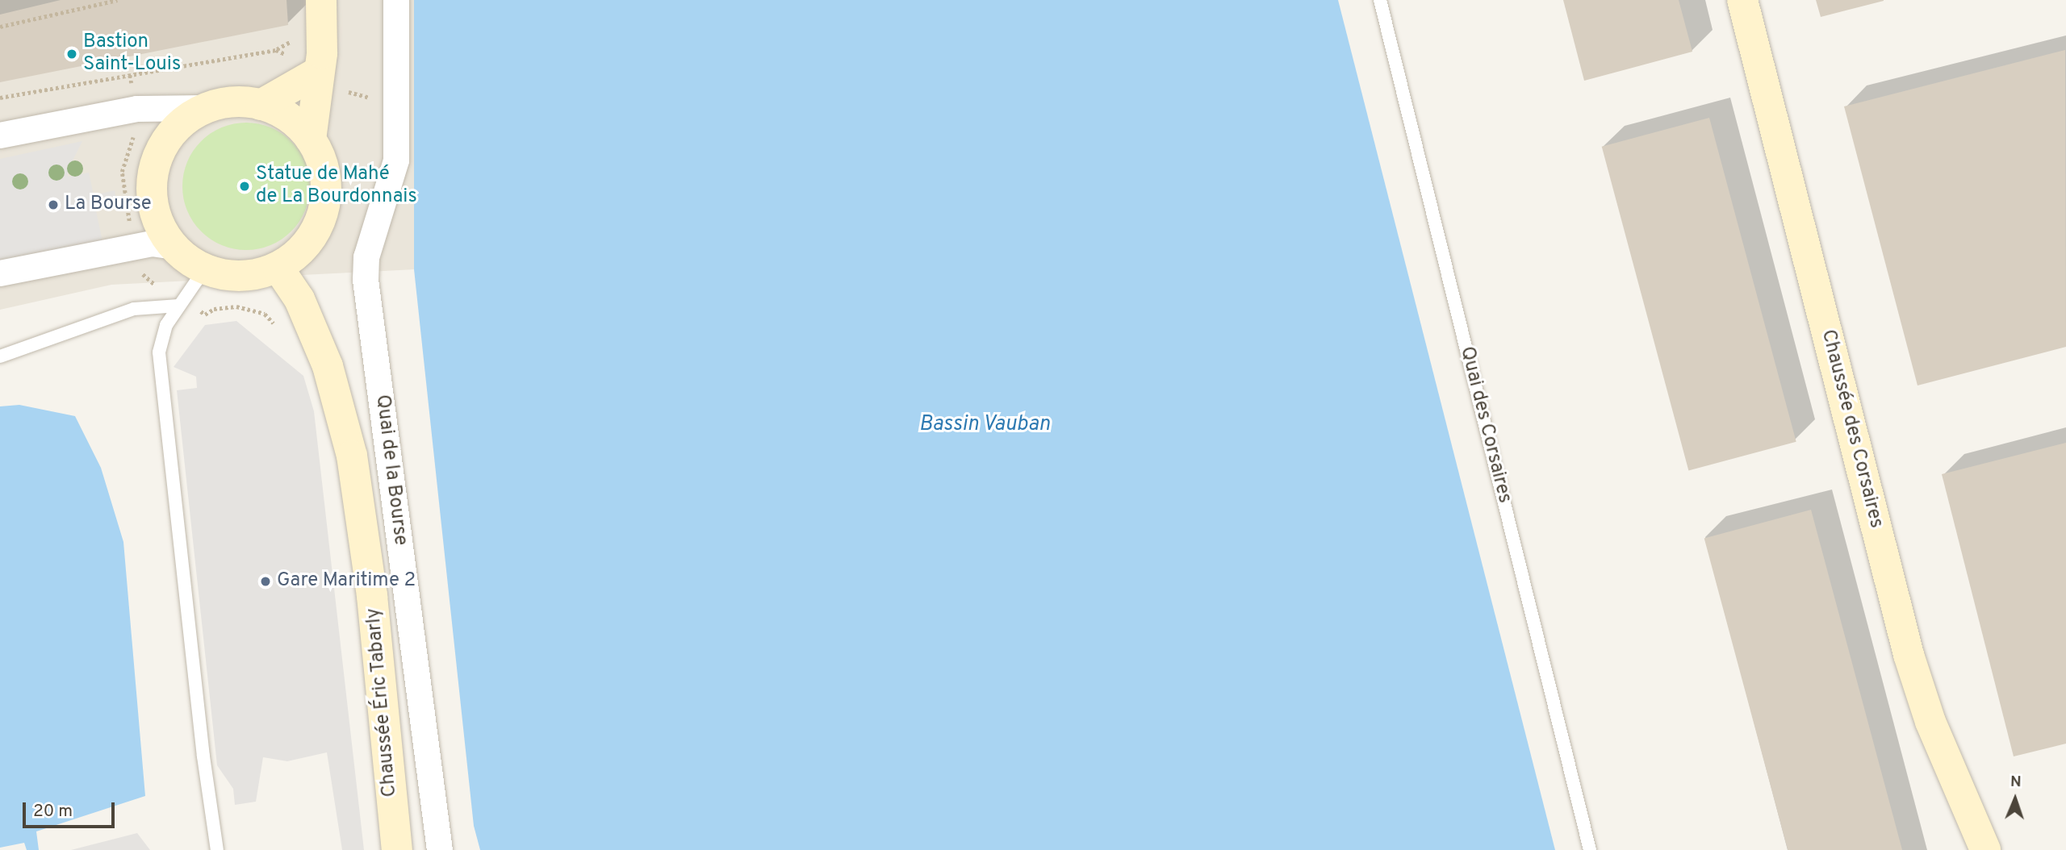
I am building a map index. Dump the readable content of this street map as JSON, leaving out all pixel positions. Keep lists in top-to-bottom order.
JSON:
{
  "streets": {
    "main road": ["Chaussée des Corsaires", "Chaussée Éric Tabarly"],
    "street": ["Quai de la Bourse"],
    "lane": ["Quai des Corsaires"]
  },
  "water": ["Bassin Vauban"],
  "places": [
    "Bastion Saint-Louis",
    "Statue de Mahé de La Bourdonnais",
    "La Bourse",
    "Gare Maritime 2"
  ],
  "scale_bar": "20 m",
  "north": "top"
}
